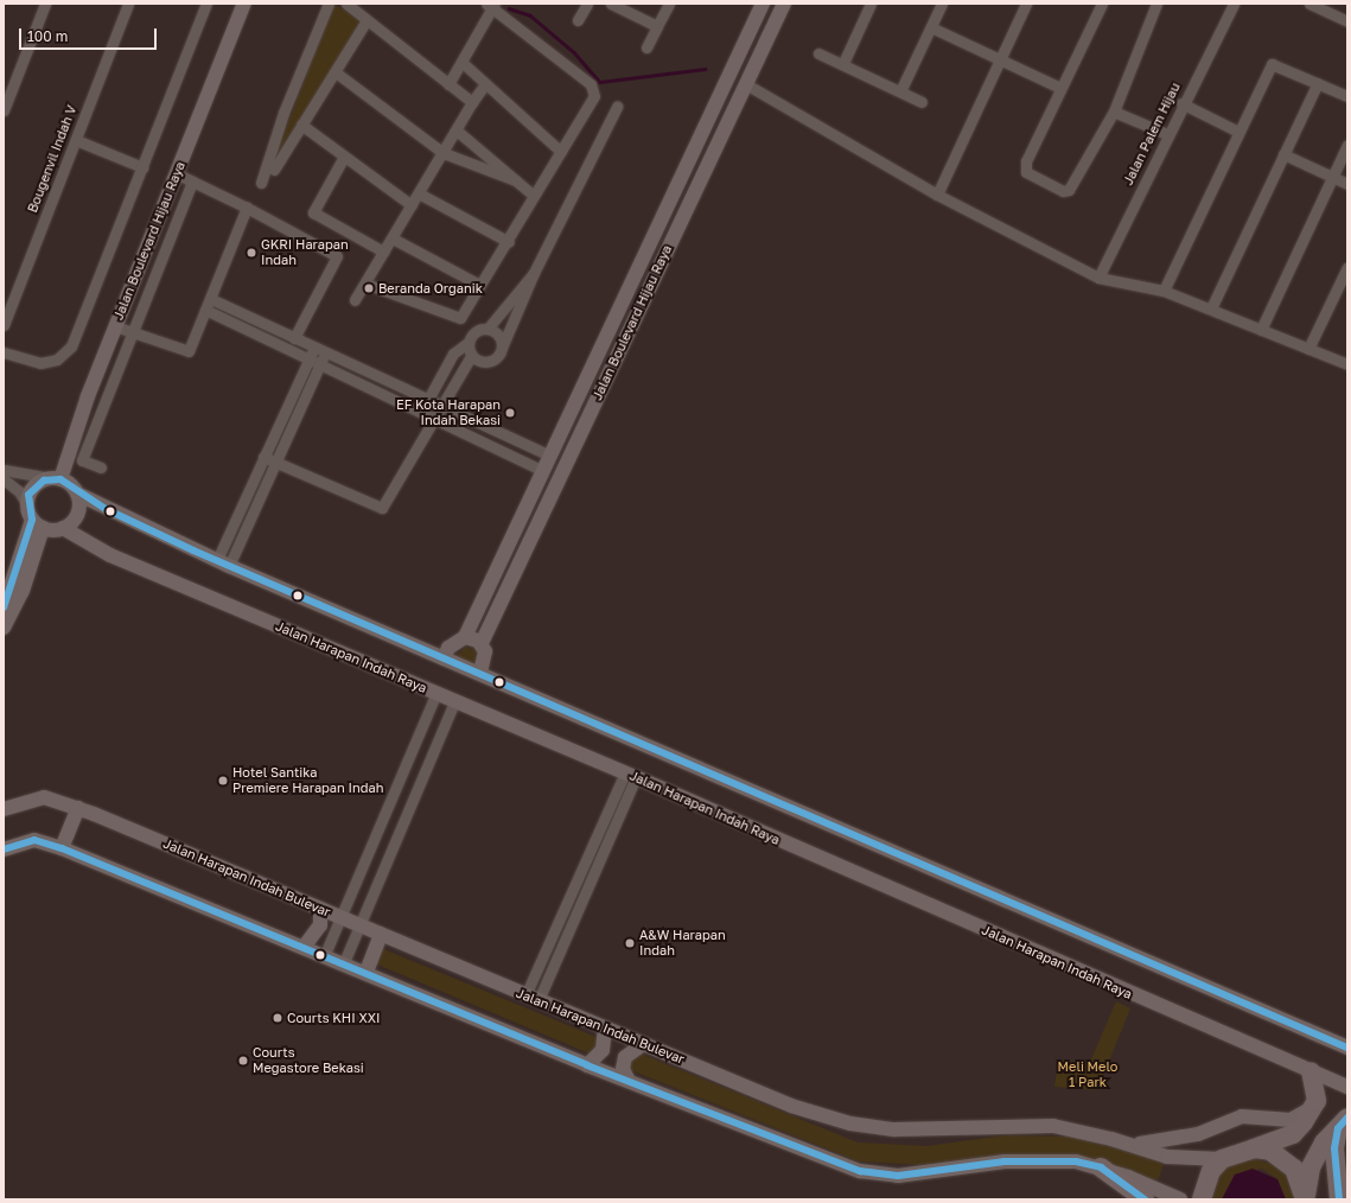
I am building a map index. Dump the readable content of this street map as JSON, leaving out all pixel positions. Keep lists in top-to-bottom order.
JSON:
{
  "streets": {
    "street": [
      "Jalan Palem Hijau",
      "Bougenvil Indah V",
      "Jalan Boulevard Hijau Raya",
      "Jalan Harapan Indah Raya",
      "Jalan Harapan Indah Bulevar"
    ]
  },
  "crossings": [
    ["Jalan Boulevard Hijau Raya", "Jalan Harapan Indah Raya"]
  ],
  "parks": ["Meli Melo 1 Park"],
  "places": [
    "GKRI Harapan Indah",
    "Beranda Organik",
    "EF Kota Harapan Indah Bekasi",
    "Hotel Santika Premiere Harapan Indah",
    "A&W Harapan Indah",
    "Courts KHI XXI",
    "Courts Megastore Bekasi"
  ],
  "scale_bar": "100 m"
}
